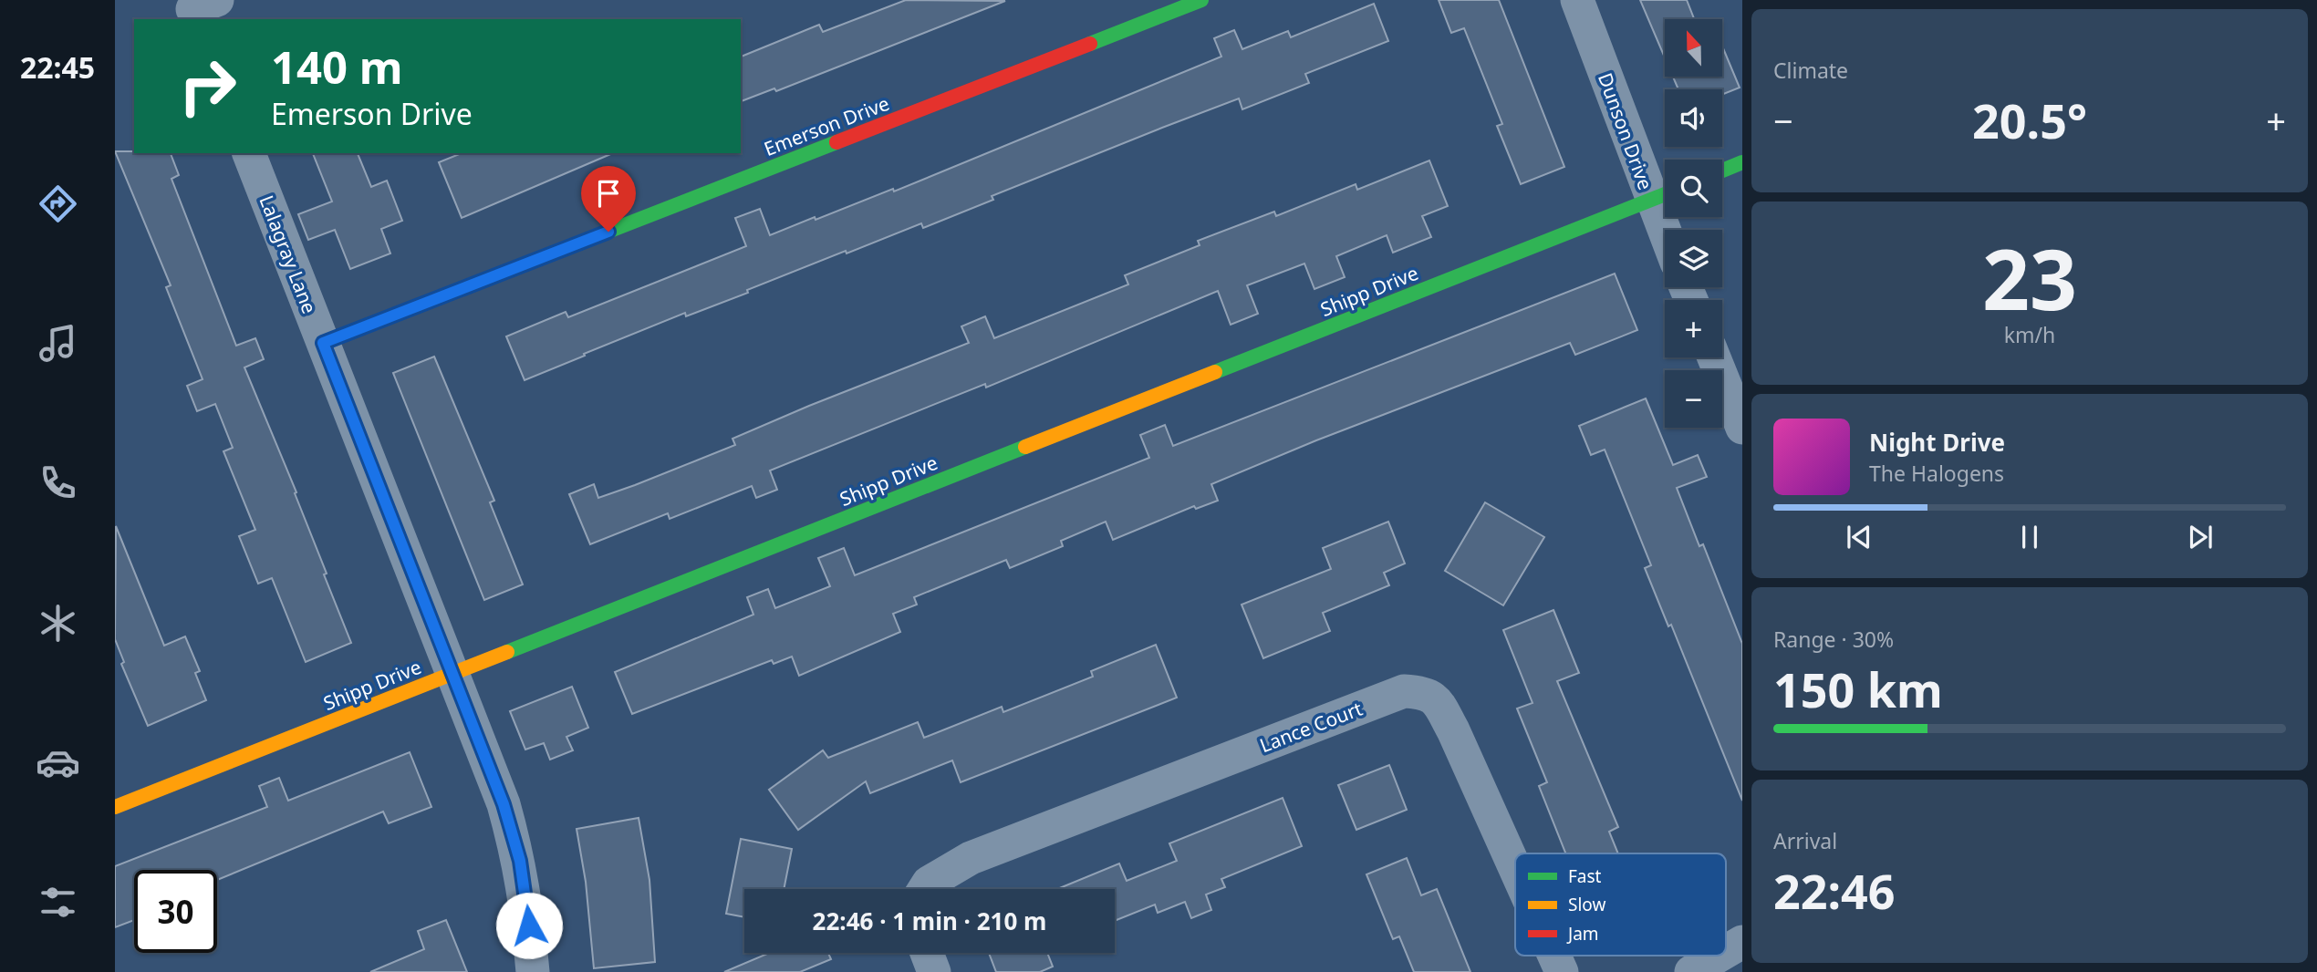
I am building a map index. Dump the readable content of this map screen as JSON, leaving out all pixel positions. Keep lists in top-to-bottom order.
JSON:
{
  "streets": {
    "street": [
      "Emerson Drive",
      "Dunson Drive",
      "Lalagray Lane",
      "Shipp Drive",
      "Lance Court"
    ]
  },
  "crossings": [
    ["Emerson Drive", "Lalagray Lane"],
    ["Dunson Drive", "Shipp Drive"],
    ["Lalagray Lane", "Shipp Drive"]
  ],
  "legend": ["Fast", "Slow", "Jam"],
  "north": "top",
  "page": {
    "tabs": "22:45",
    "tile": [
      "Climate",
      ["23", "km/h"],
      ["Range · 30%", "150 km"],
      ["Arrival", "22:46"]
    ],
    "map_buttons": ["+", "−"],
    "turn": ["140 m", "Emerson Drive"],
    "heat": ["−", "20.5°", "+"],
    "song": ["Night Drive", "The Halogens"],
    "limit": "30",
    "trip": "22:46 · 1 min · 210 m"
  }
}
